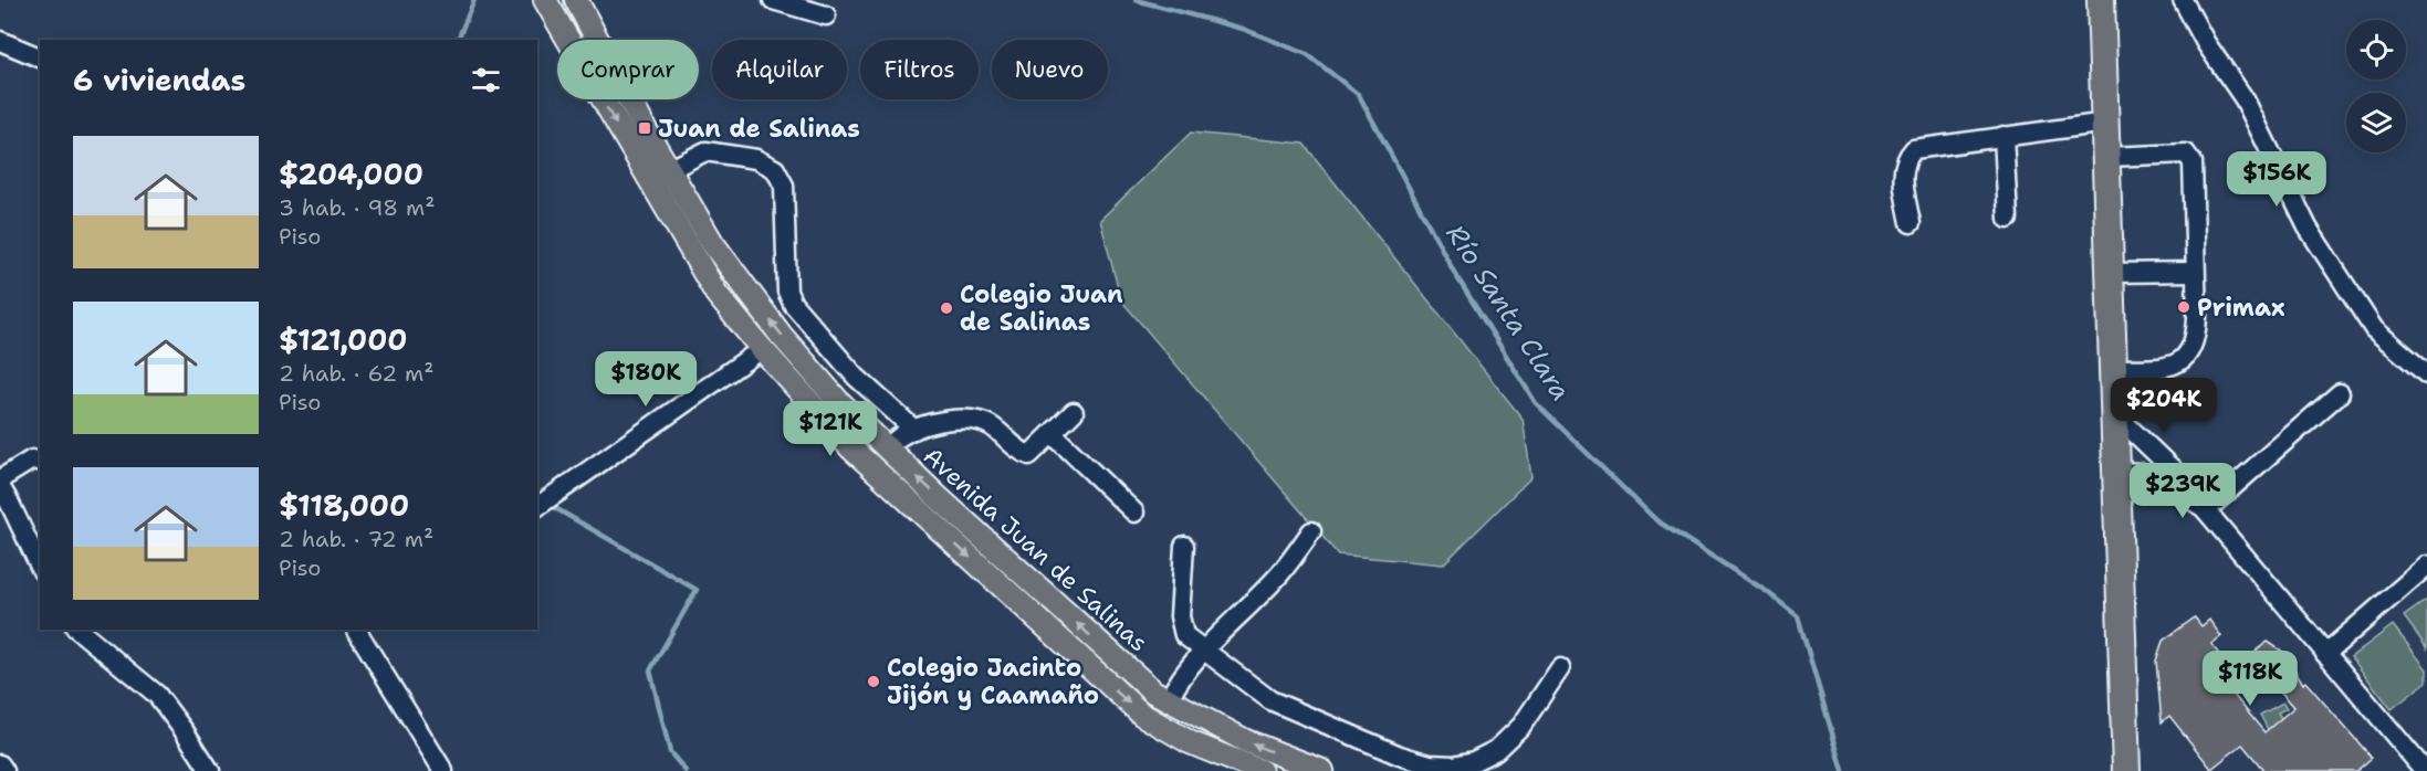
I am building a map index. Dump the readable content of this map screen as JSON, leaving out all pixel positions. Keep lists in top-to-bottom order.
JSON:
{
  "streets": {
    "main road": ["Avenida Juan de Salinas"]
  },
  "water": ["Río Santa Clara"],
  "places": {
    "transit": ["Juan de Salinas"],
    "other": ["Primax", "Colegio Juan de Salinas", "Colegio Jacinto Jijón y Caamaño"]
  },
  "page": {
    "chip": [
      "Comprar",
      "Alquilar",
      "Filtros",
      "Nuevo"
    ],
    "heading": "6 viviendas",
    "list": [
      {
        "name": "$204,000",
        "note": "3 hab. · 98 m² · Piso"
      },
      {
        "name": "$121,000",
        "note": "2 hab. · 62 m² · Piso"
      },
      {
        "name": "$118,000",
        "note": "2 hab. · 72 m² · Piso"
      }
    ],
    "price": [
      "$156K",
      "$180K",
      "$204K",
      "$121K",
      "$239K",
      "$118K"
    ]
  }
}
